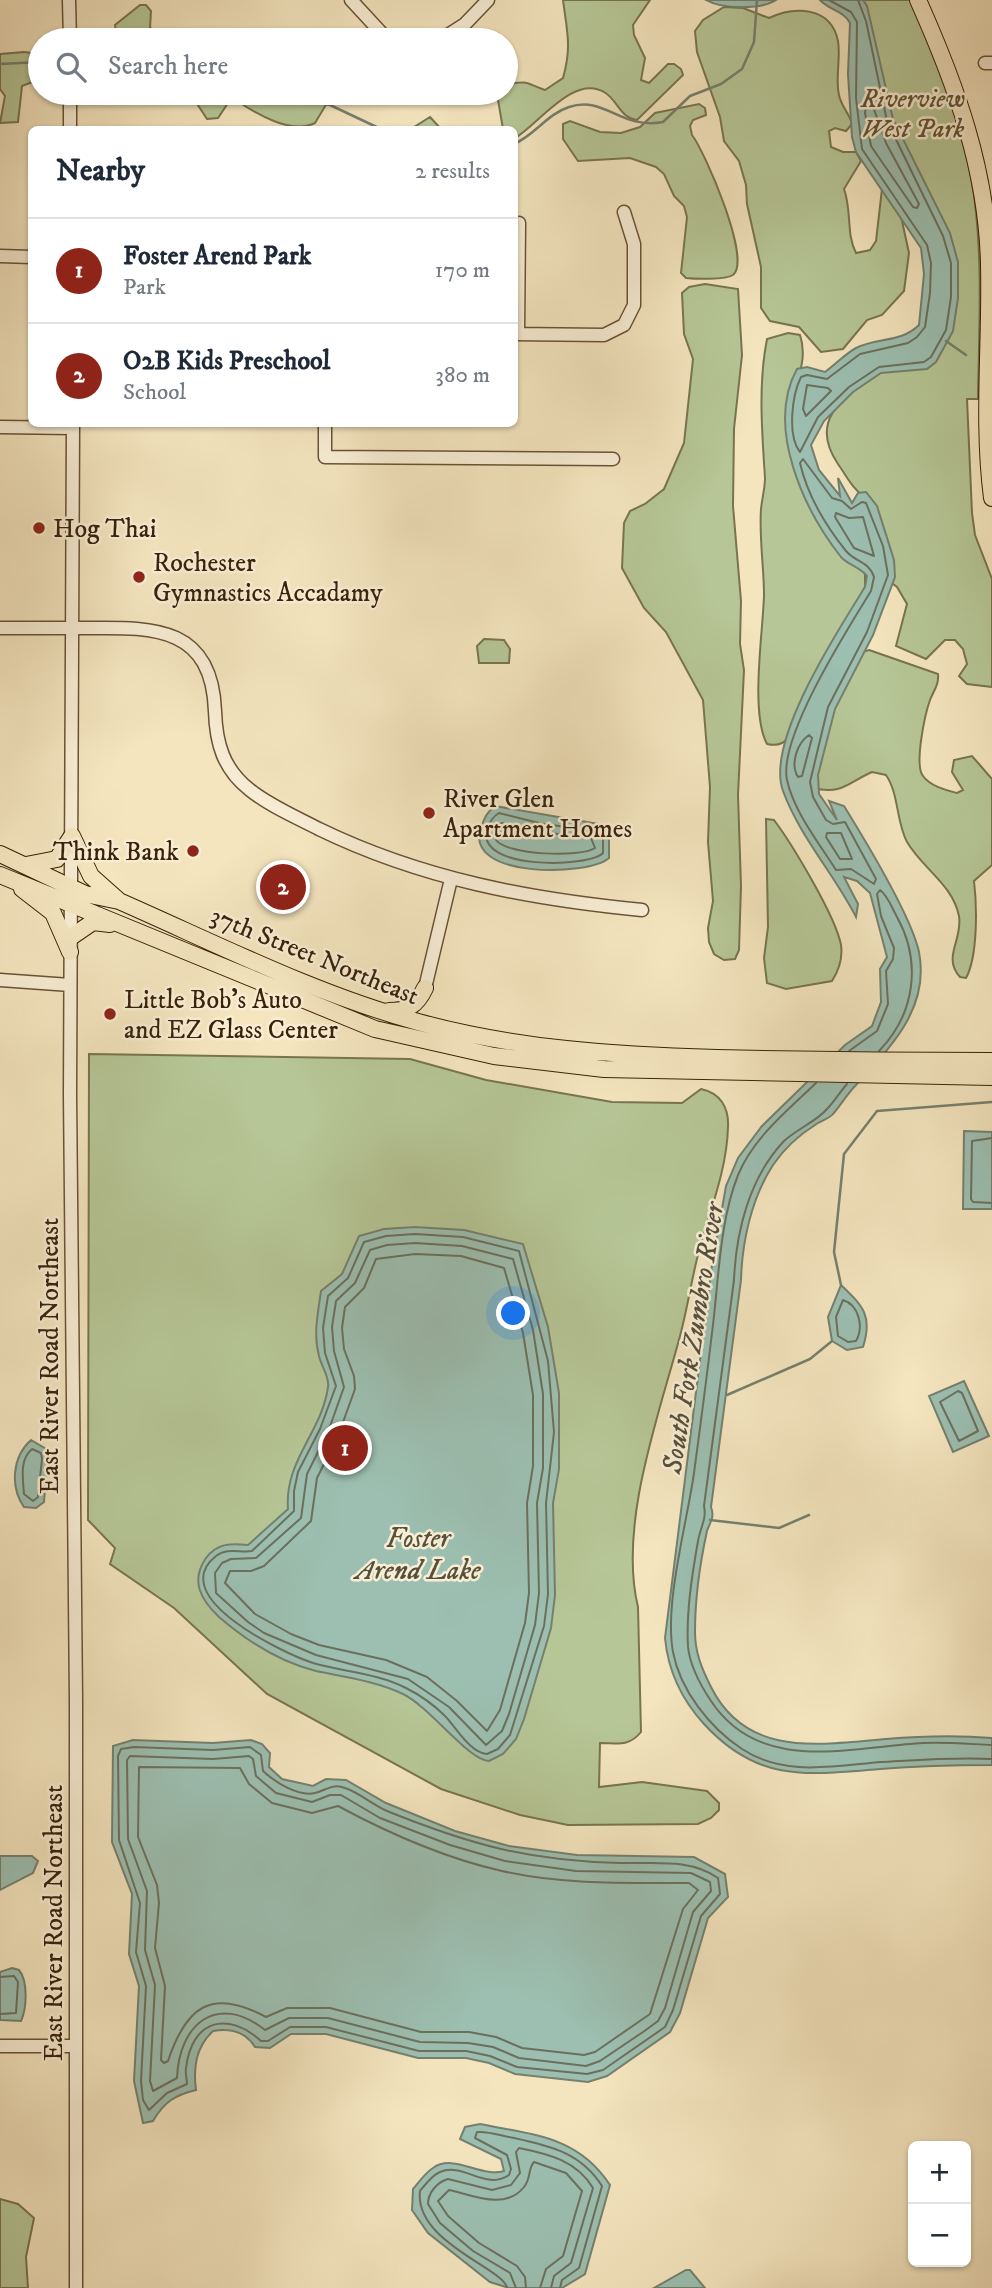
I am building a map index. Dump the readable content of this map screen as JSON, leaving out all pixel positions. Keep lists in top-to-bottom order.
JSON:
{
  "streets": {
    "main road": ["37th Street Northeast"],
    "street": ["East River Road Northeast"]
  },
  "crossings": [
    ["37th Street Northeast", "East River Road Northeast"]
  ],
  "water": ["South Fork Zumbro River", "Foster Arend Lake"],
  "parks": ["Riverview West Park"],
  "places": [
    "Hog Thai",
    "Rochester Gymnastics Accadamy",
    "River Glen Apartment Homes",
    "Think Bank",
    "Little Bob's Auto and EZ Glass Center"
  ],
  "page": {
    "search": "Search here",
    "heading": ["Nearby", "2 results"],
    "list": [
      {
        "mark": "1",
        "name": "Foster Arend Park",
        "note": "Park",
        "value": "170 m"
      },
      {
        "mark": "2",
        "name": "O2B Kids Preschool",
        "note": "School",
        "value": "380 m"
      }
    ],
    "pins": ["2", "1"],
    "map_buttons": ["+", "−"]
  }
}
